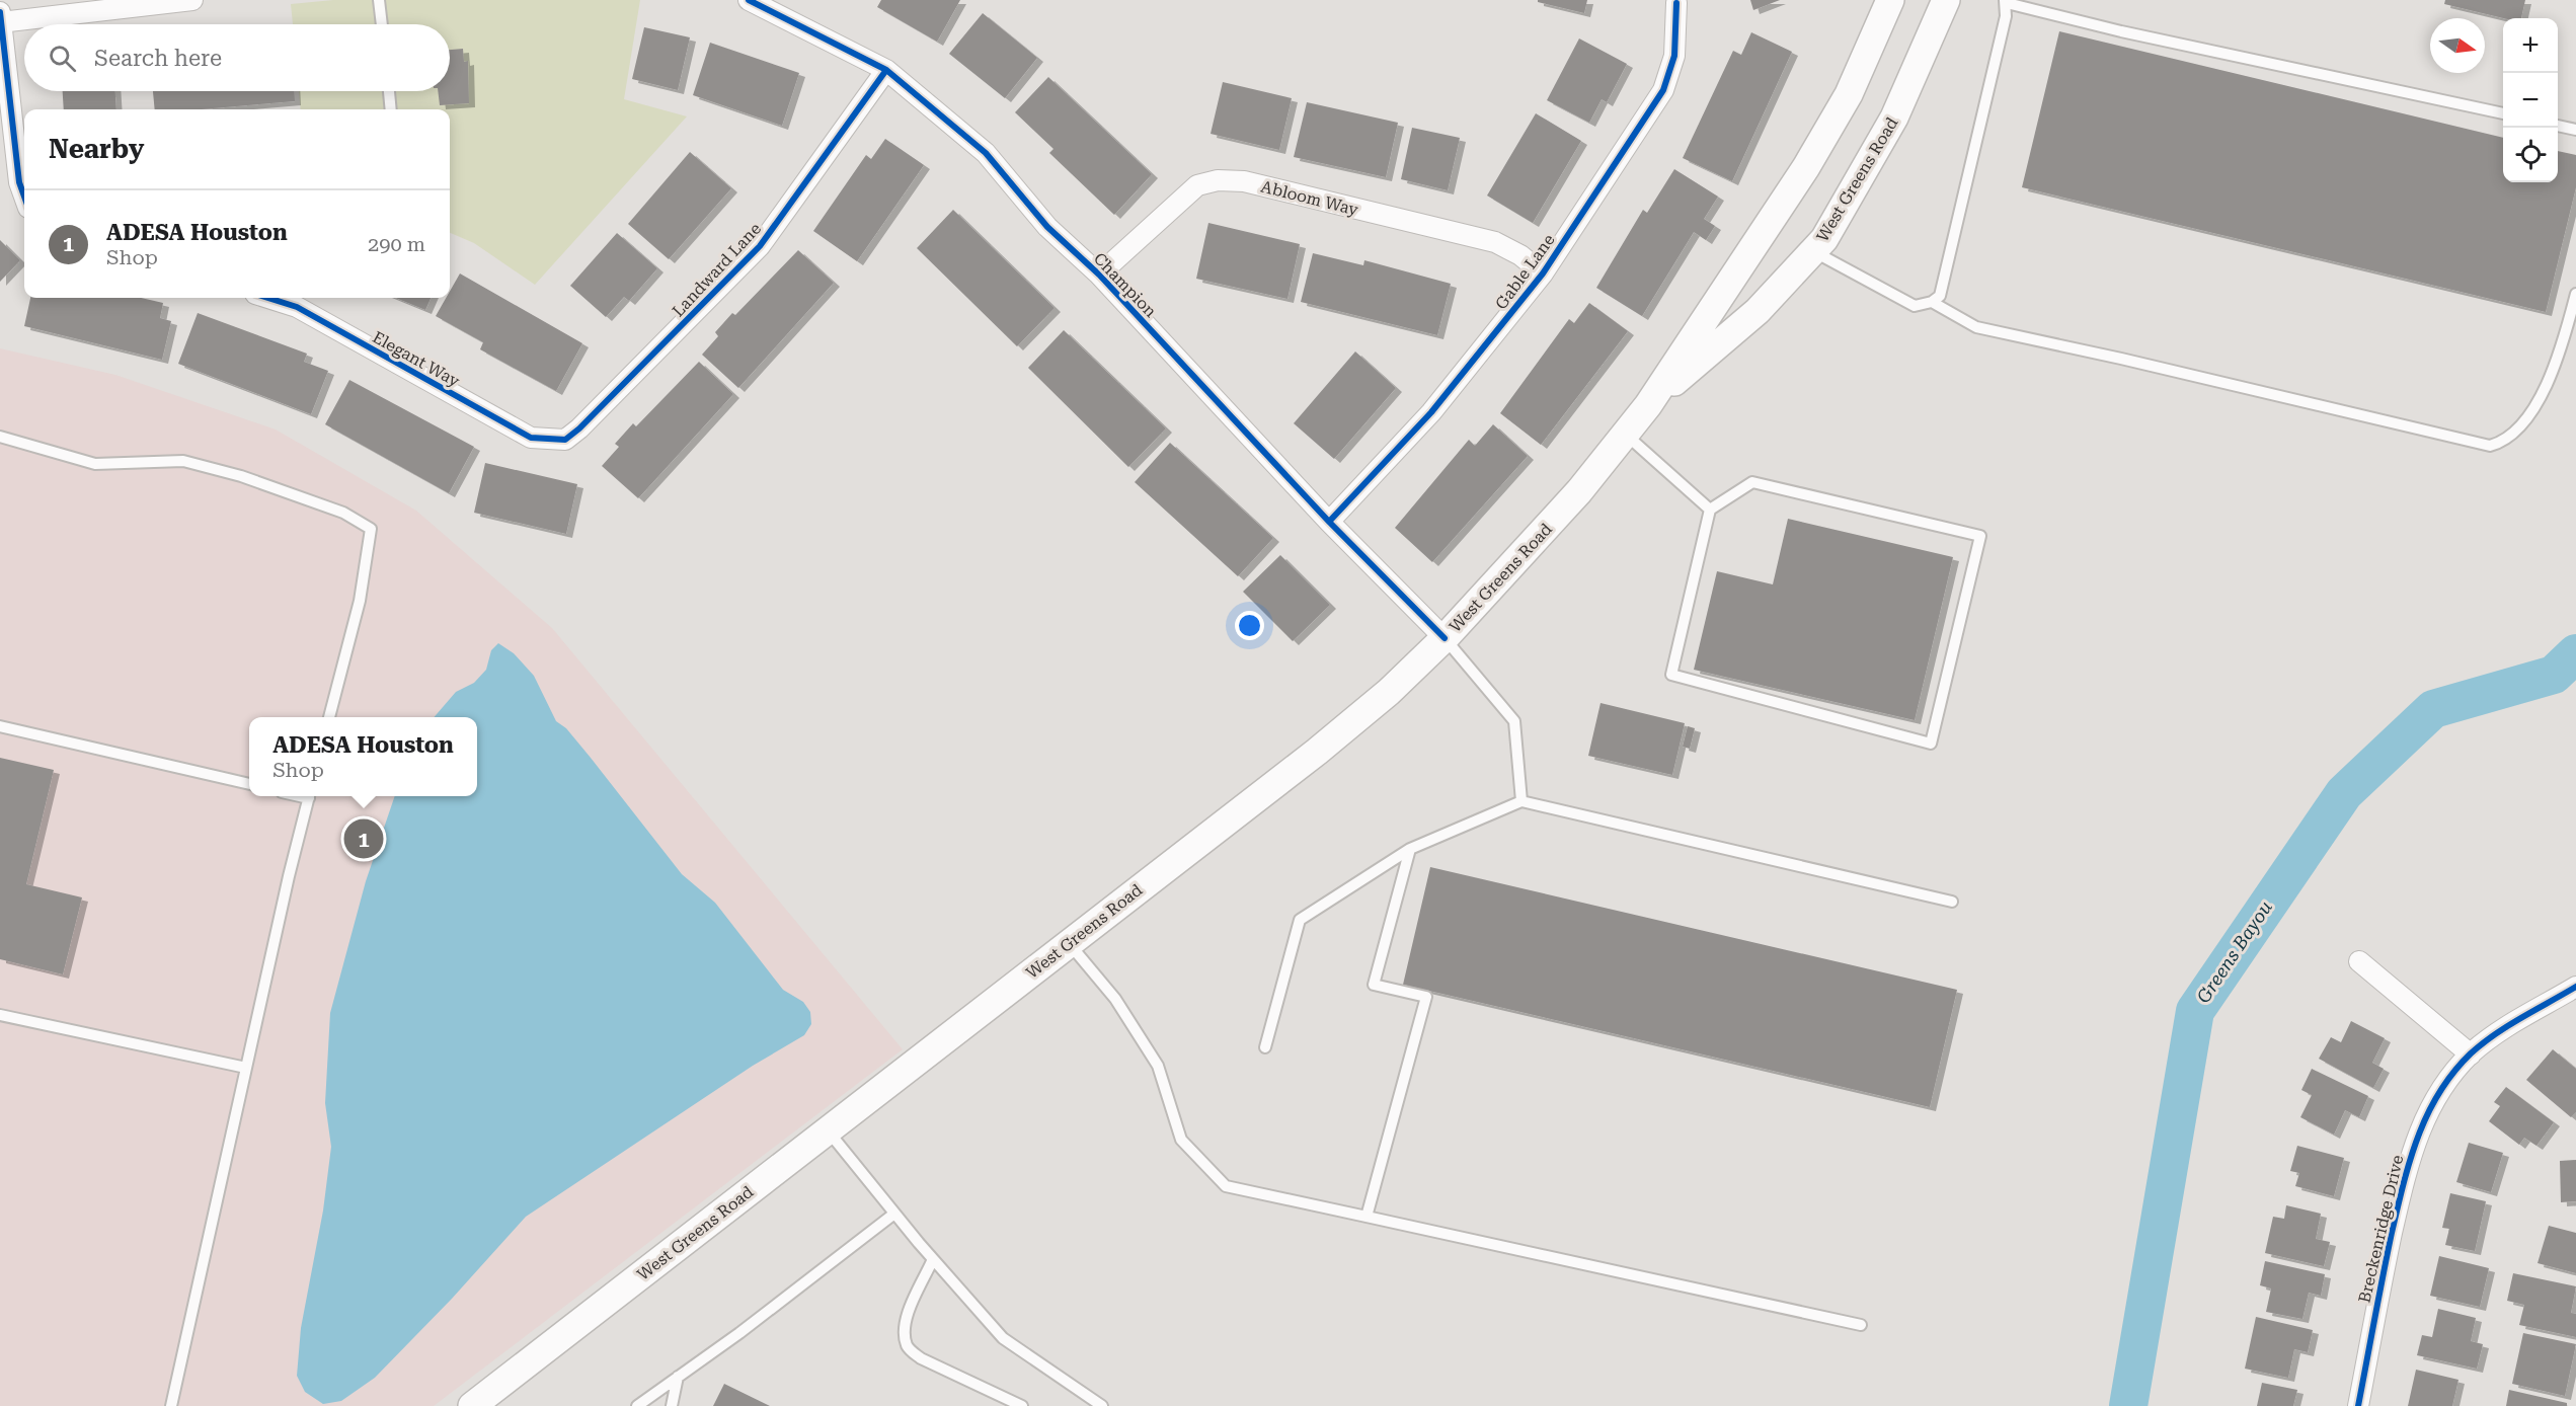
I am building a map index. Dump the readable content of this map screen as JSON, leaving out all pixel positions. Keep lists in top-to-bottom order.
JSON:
{
  "streets": {
    "main road": ["West Greens Road"],
    "street": [
      "Abloom Way",
      "Landward Lane",
      "Gable Lane",
      "Champion",
      "Elegant Way",
      "Breckenridge Drive"
    ]
  },
  "crossings": [
    ["West Greens Road", "Champion"],
    ["Abloom Way", "Gable Lane"],
    ["Abloom Way", "Champion"],
    ["Landward Lane", "Champion"],
    ["Landward Lane", "Elegant Way"],
    ["Gable Lane", "Champion"]
  ],
  "water": ["Greens Bayou"],
  "north": "right",
  "page": {
    "map_buttons": ["+", "−"],
    "search": "Search here",
    "heading": "Nearby",
    "list": [
      {
        "mark": "1",
        "name": "ADESA Houston",
        "note": "Shop",
        "value": "290 m"
      }
    ],
    "popup": ["ADESA Houston", "Shop"],
    "pins": "1"
  }
}
